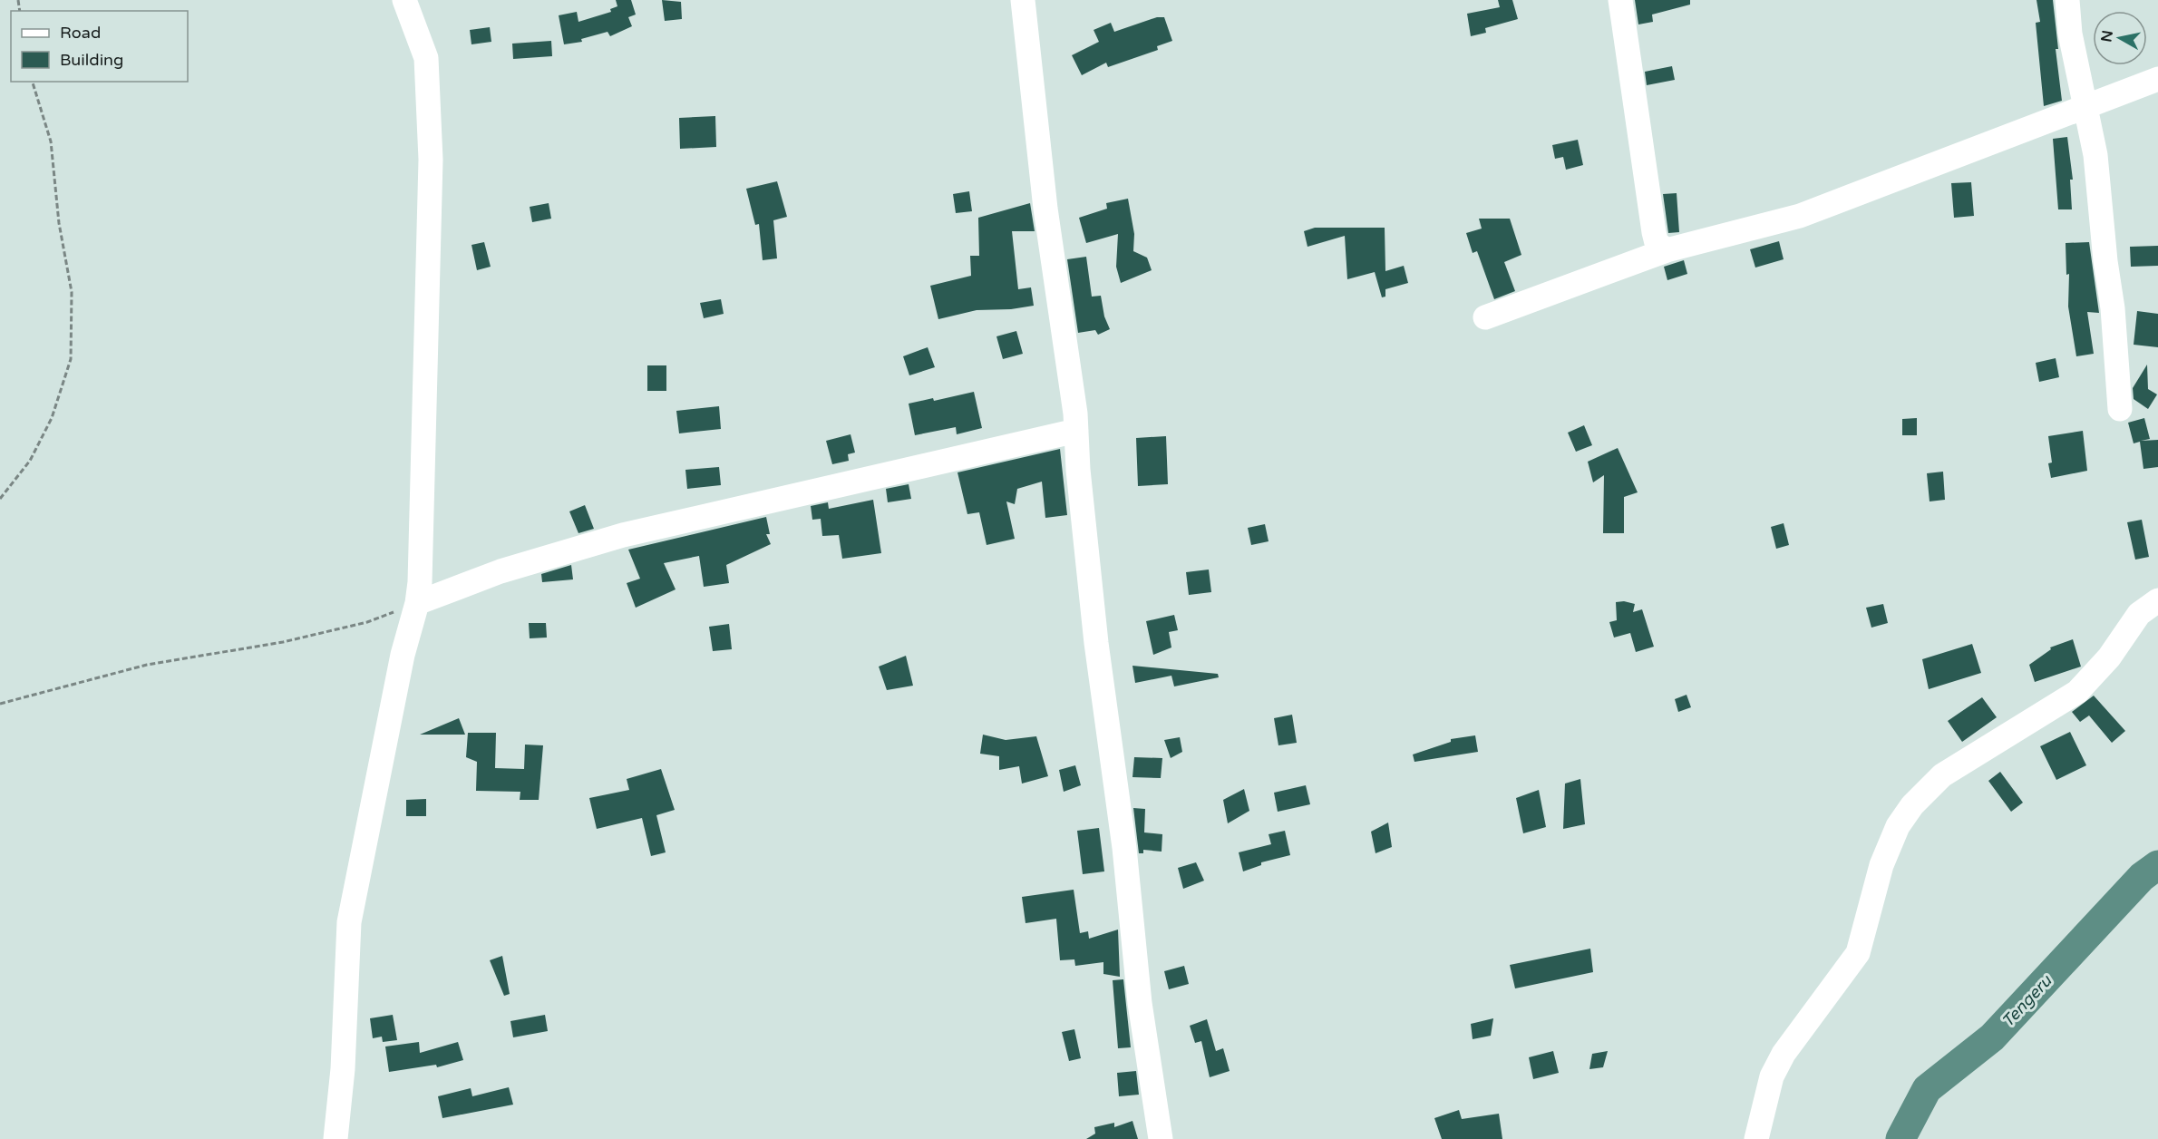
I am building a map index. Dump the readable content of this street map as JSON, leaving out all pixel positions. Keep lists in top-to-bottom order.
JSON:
{
  "water": ["Tengeru"],
  "legend": ["Road", "Building"],
  "north": "left"
}
